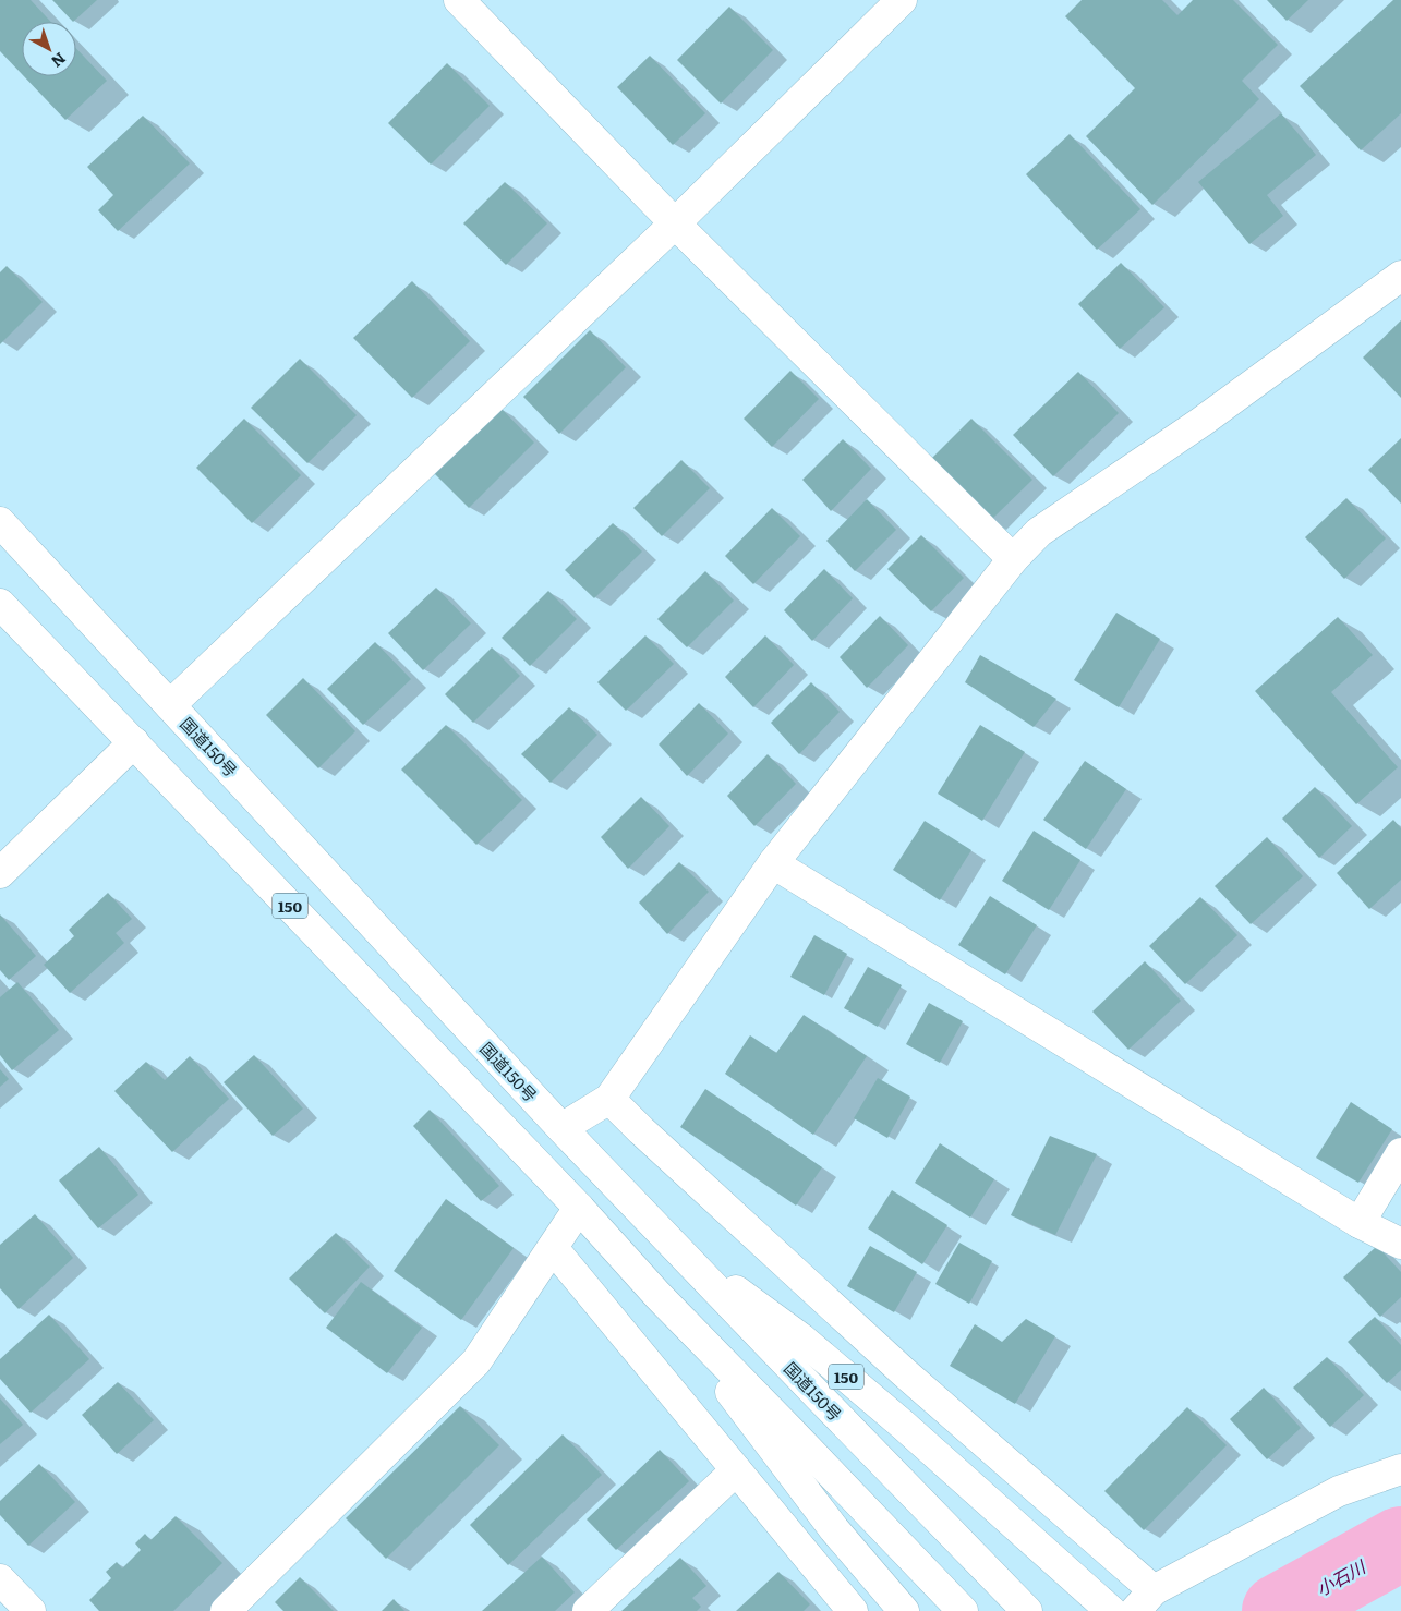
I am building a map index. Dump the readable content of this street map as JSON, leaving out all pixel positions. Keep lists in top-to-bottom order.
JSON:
{
  "streets": {
    "main road": ["国道150号", "150"]
  },
  "crossings": [
    ["国道150号", "150"]
  ],
  "water": ["小石川"],
  "north": "bottom right"
}
